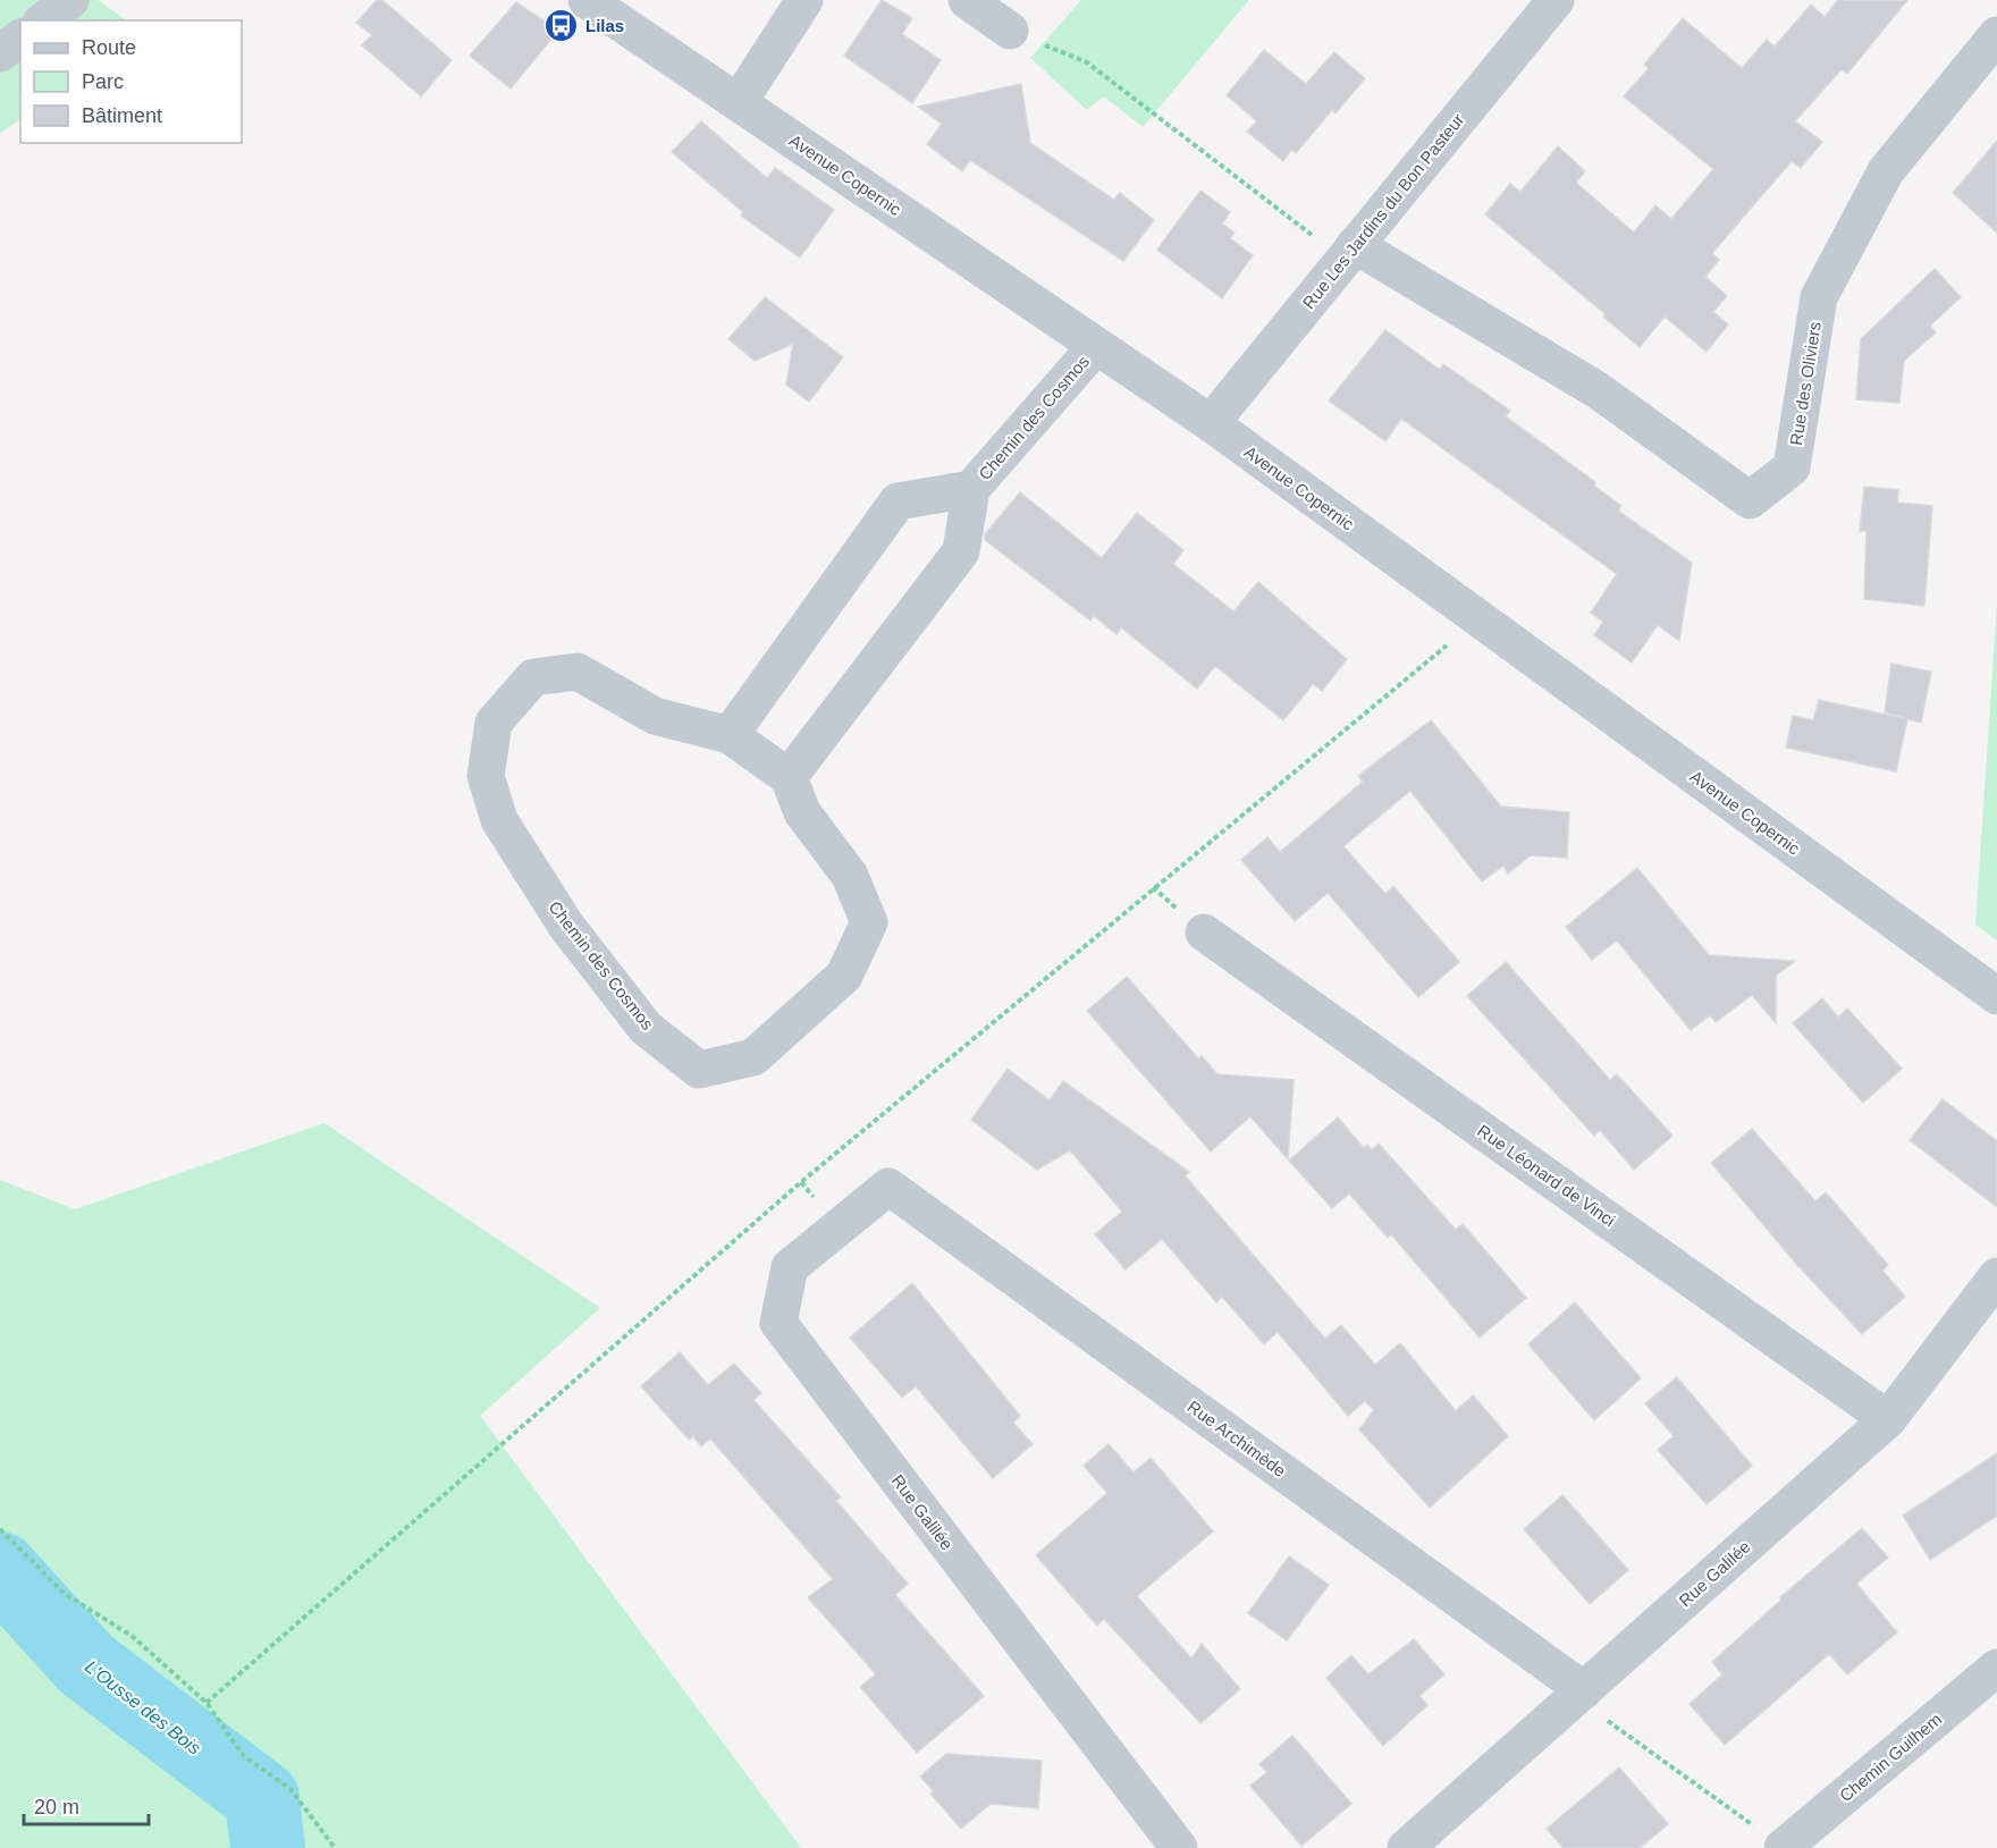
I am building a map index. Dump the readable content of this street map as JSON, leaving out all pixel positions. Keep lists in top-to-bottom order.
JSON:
{
  "streets": {
    "street": [
      "Avenue Copernic",
      "Rue Les Jardins du Bon Pasteur",
      "Rue des Oliviers",
      "Chemin des Cosmos",
      "Rue Léonard de Vinci",
      "Rue Archimède",
      "Rue Galilée",
      "Chemin Guilhem"
    ]
  },
  "crossings": [
    ["Avenue Copernic", "Rue Les Jardins du Bon Pasteur"],
    ["Avenue Copernic", "Chemin des Cosmos"],
    ["Rue Les Jardins du Bon Pasteur", "Rue des Oliviers"],
    ["Rue Léonard de Vinci", "Rue Galilée"],
    ["Rue Archimède", "Rue Galilée"]
  ],
  "water": ["L'Ousse des Bois"],
  "places": {
    "bus stop": ["Lilas"]
  },
  "legend": ["Route", "Parc", "Bâtiment"],
  "scale_bar": "20 m"
}
